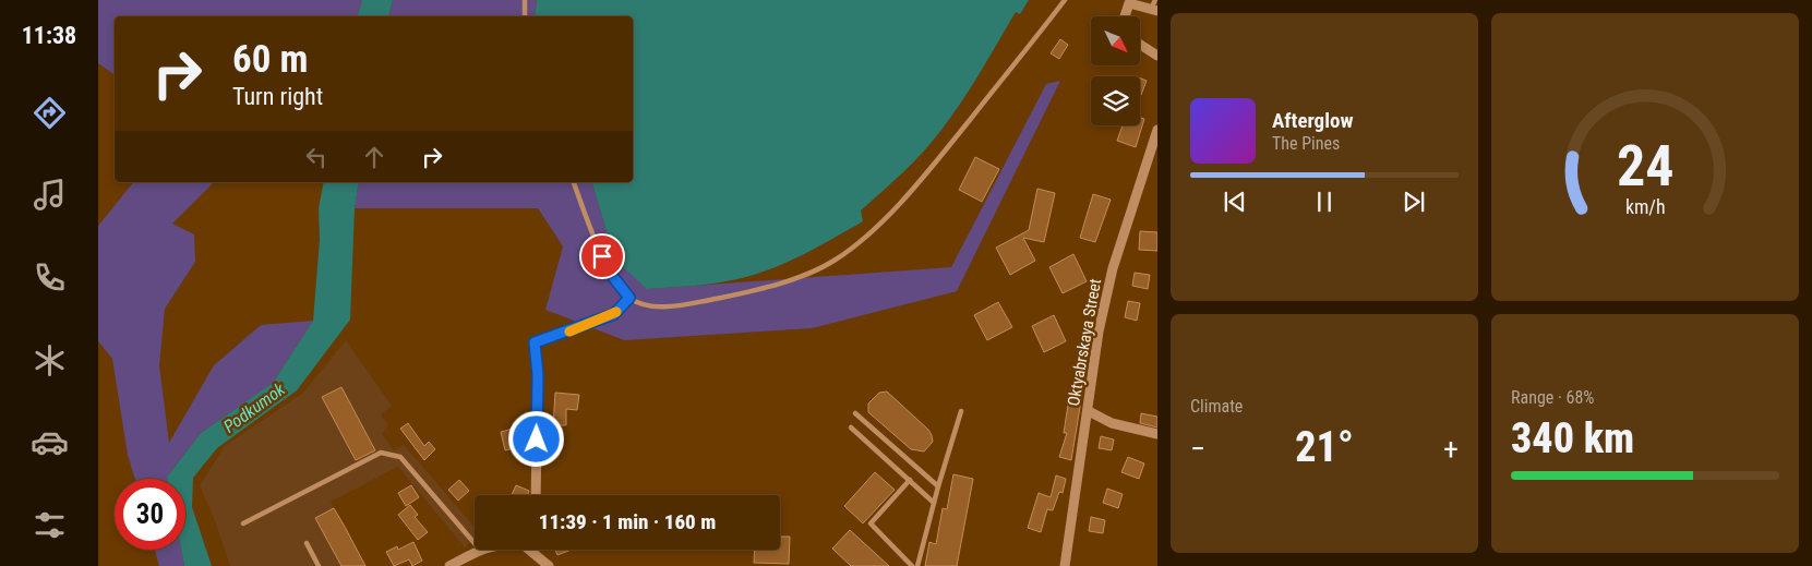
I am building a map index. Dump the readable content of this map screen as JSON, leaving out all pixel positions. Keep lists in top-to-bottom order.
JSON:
{
  "streets": {
    "street": ["Oktyabrskaya Street"]
  },
  "water": ["Podkumok"],
  "north": "bottom right",
  "page": {
    "tabs": "11:38",
    "turn": ["60 m", "Turn right"],
    "song": ["Afterglow", "The Pines"],
    "tile": [
      "Climate",
      ["Range · 68%", "340 km"]
    ],
    "heat": ["−", "21°", "+"],
    "limit": "30",
    "trip": "11:39 · 1 min · 160 m",
    "gauge": ["24", "km/h"]
  }
}
